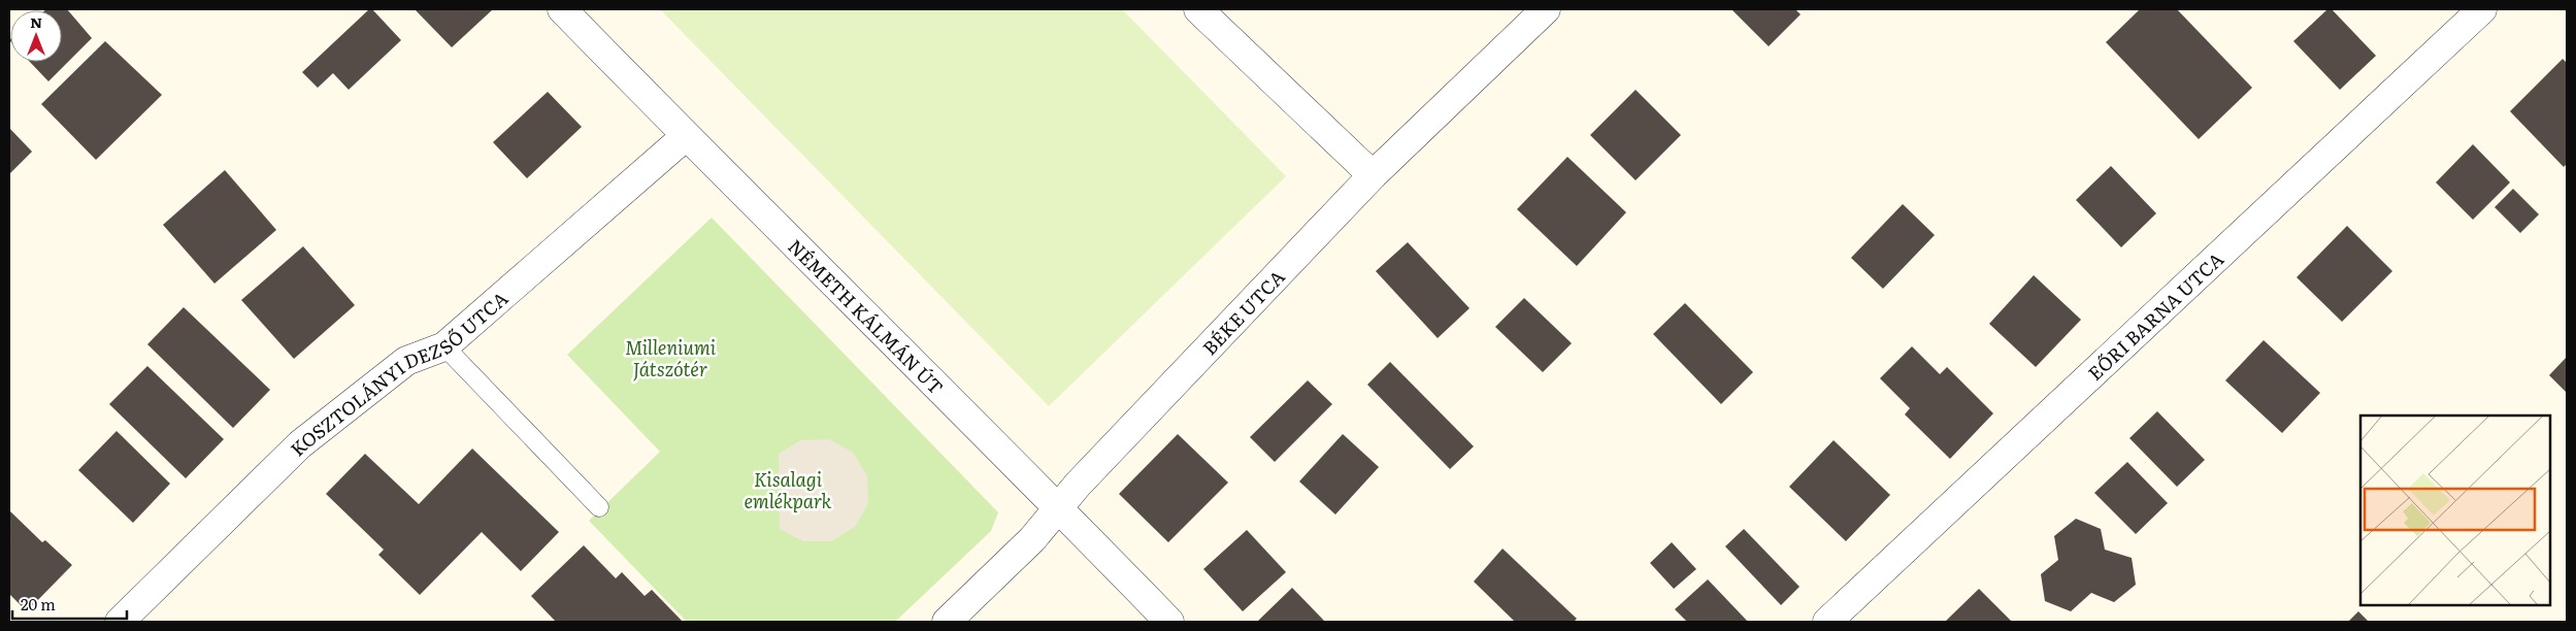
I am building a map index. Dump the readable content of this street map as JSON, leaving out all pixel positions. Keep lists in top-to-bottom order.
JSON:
{
  "streets": {
    "street": [
      "BÉKE UTCA",
      "NÉMETH KÁLMÁN ÚT",
      "EŐRI BARNA UTCA",
      "KOSZTOLÁNYI DEZSŐ UTCA"
    ]
  },
  "crossings": [
    ["BÉKE UTCA", "NÉMETH KÁLMÁN ÚT"],
    ["NÉMETH KÁLMÁN ÚT", "KOSZTOLÁNYI DEZSŐ UTCA"]
  ],
  "parks": ["Milleniumi Játszótér", "Kisalagi emlékpark"],
  "scale_bar": "20 m",
  "north": "top"
}
